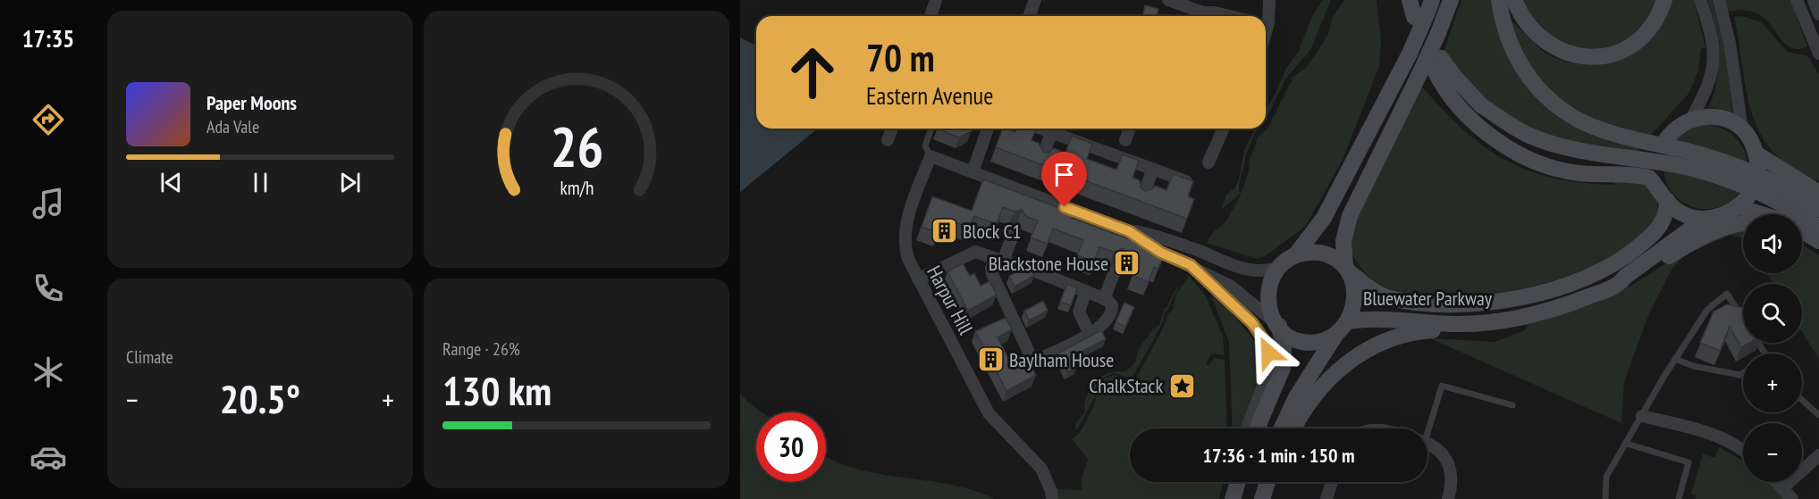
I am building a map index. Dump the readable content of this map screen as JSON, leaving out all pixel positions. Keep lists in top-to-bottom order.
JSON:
{
  "streets": {
    "main road": ["Bluewater Parkway"],
    "street": ["Harpur Hill"]
  },
  "places": {
    "building": ["Block C1", "Blackstone House", "Baylham House"],
    "place": ["ChalkStack"]
  },
  "page": {
    "tabs": "17:35",
    "turn": ["70 m", "Eastern Avenue"],
    "song": ["Paper Moons", "Ada Vale"],
    "map_buttons": ["+", "−"],
    "tile": [
      "Climate",
      ["Range · 26%", "130 km"]
    ],
    "heat": ["−", "20.5°", "+"],
    "limit": "30",
    "trip": "17:36 · 1 min · 150 m",
    "gauge": ["26", "km/h"]
  }
}
